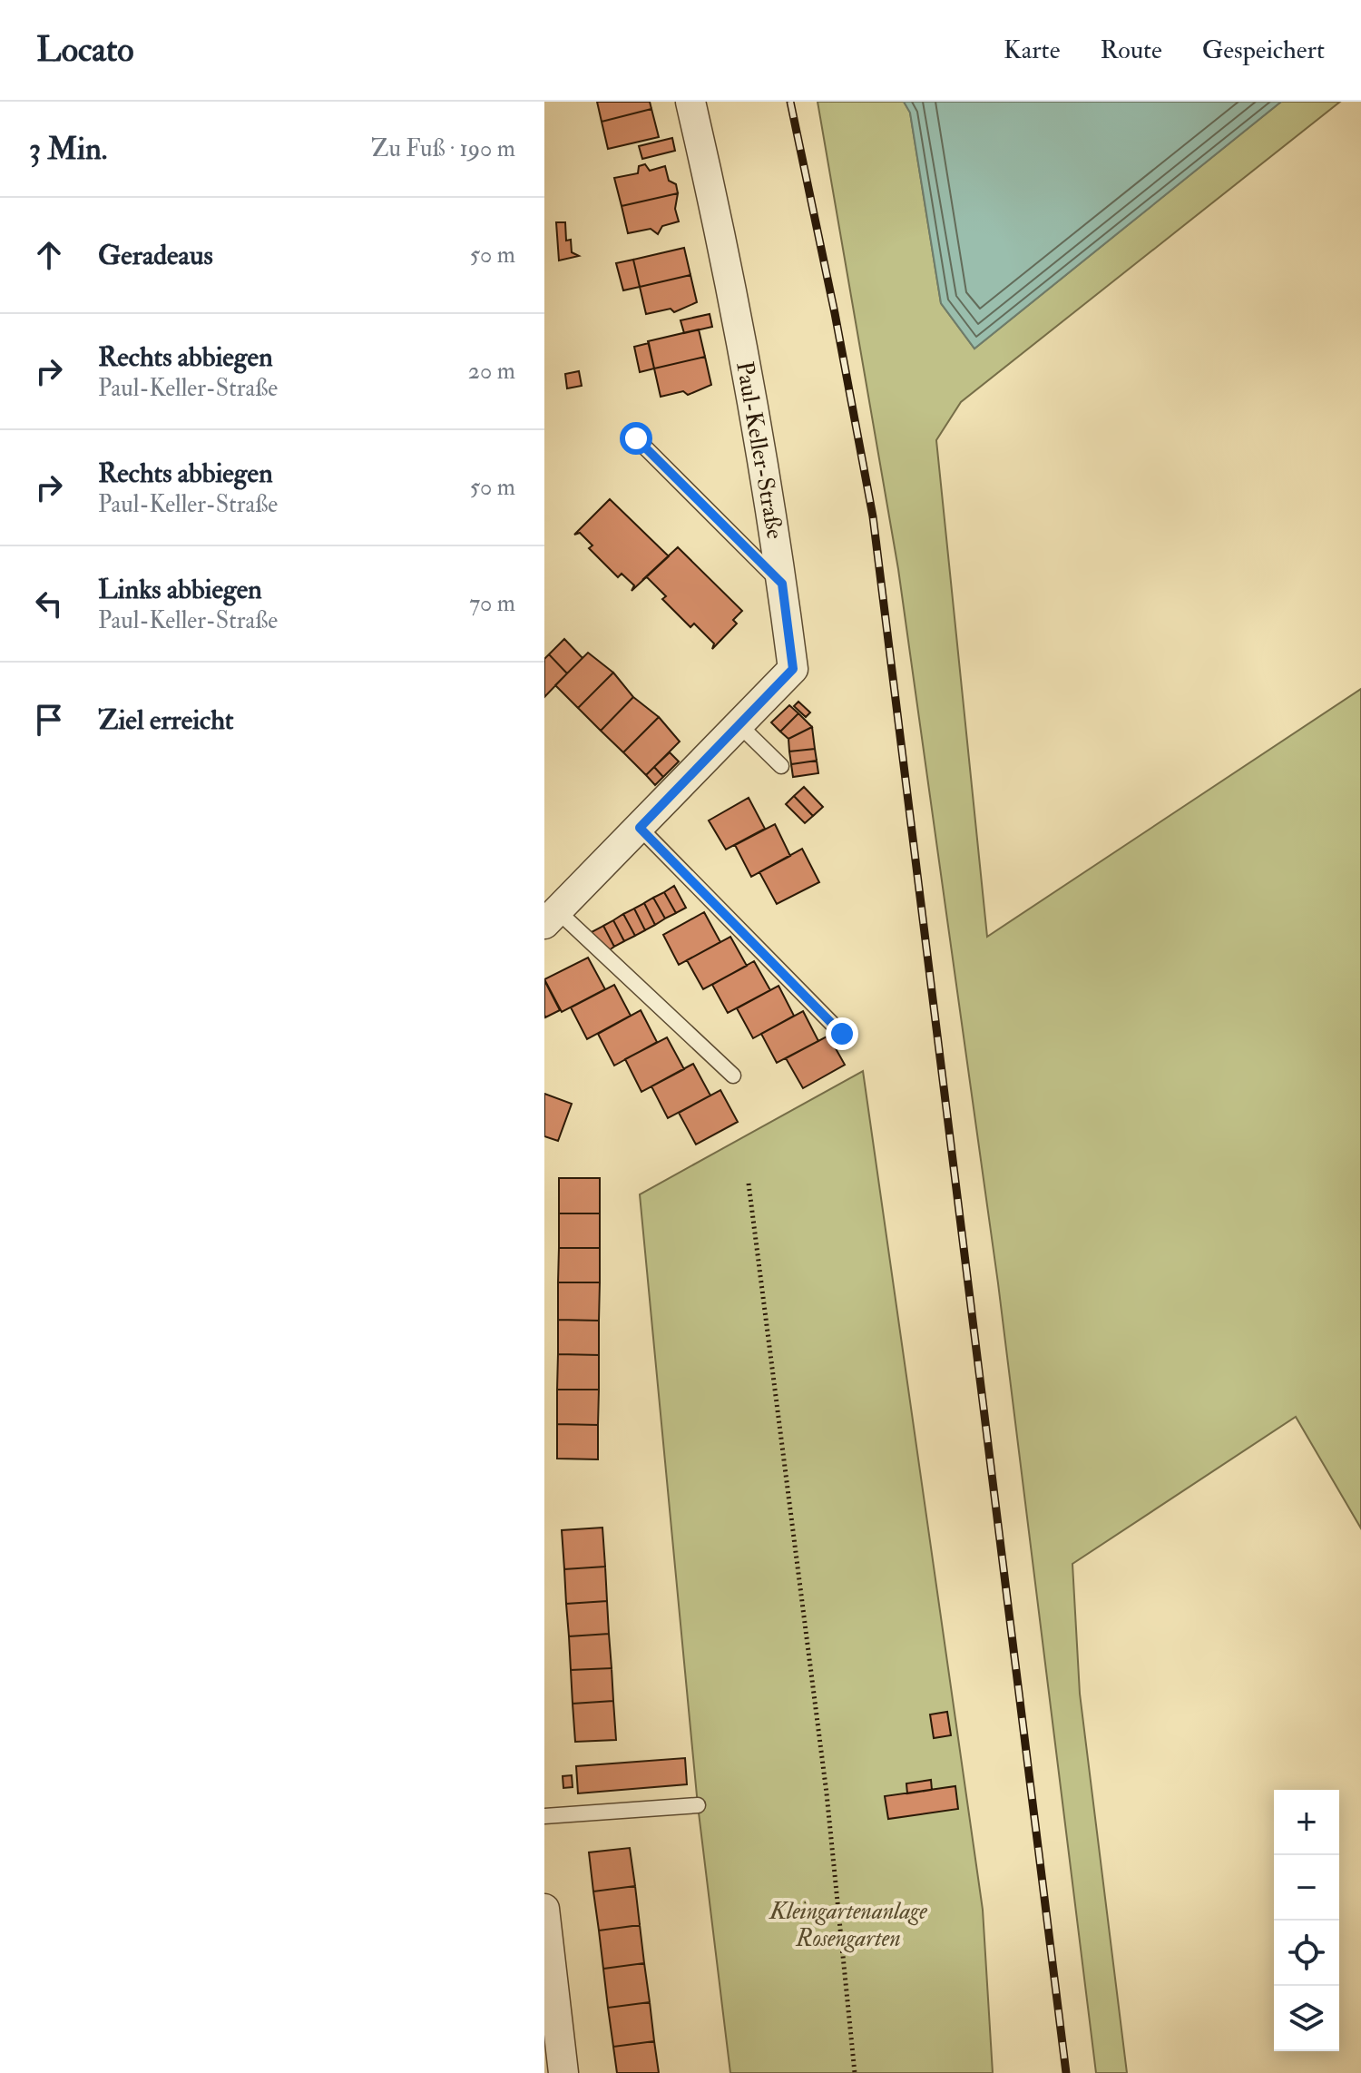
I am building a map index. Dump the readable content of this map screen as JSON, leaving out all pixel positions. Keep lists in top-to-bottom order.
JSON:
{
  "streets": {
    "street": ["Paul-Keller-Straße"]
  },
  "parks": ["Kleingartenanlage Rosengarten"],
  "page": {
    "header": "Locato",
    "nav": ["Karte", "Route", "Gespeichert"],
    "heading": ["3 Min.", "Zu Fuß · 190 m"],
    "list": [
      ["Geradeaus", "50 m"],
      ["Rechts abbiegen", "Paul-Keller-Straße", "20 m"],
      ["Rechts abbiegen", "Paul-Keller-Straße", "50 m"],
      ["Links abbiegen", "Paul-Keller-Straße", "70 m"],
      "Ziel erreicht"
    ],
    "map_buttons": ["+", "−"]
  }
}
